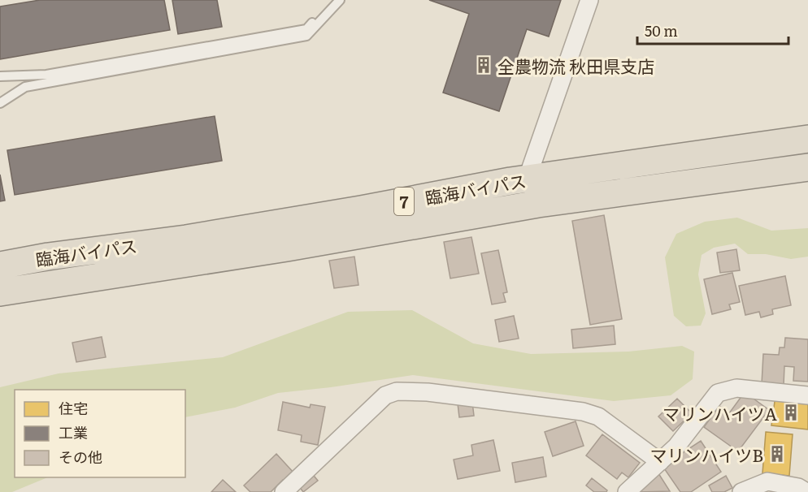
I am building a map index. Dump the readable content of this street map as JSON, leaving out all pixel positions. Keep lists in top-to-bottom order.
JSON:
{
  "streets": {
    "highway": ["臨海バイパス", "7"]
  },
  "places": {
    "building": ["全農物流 秋田県支店", "マリンハイツA", "マリンハイツB"]
  },
  "legend": ["住宅", "工業", "その他"],
  "scale_bar": "50 m"
}
